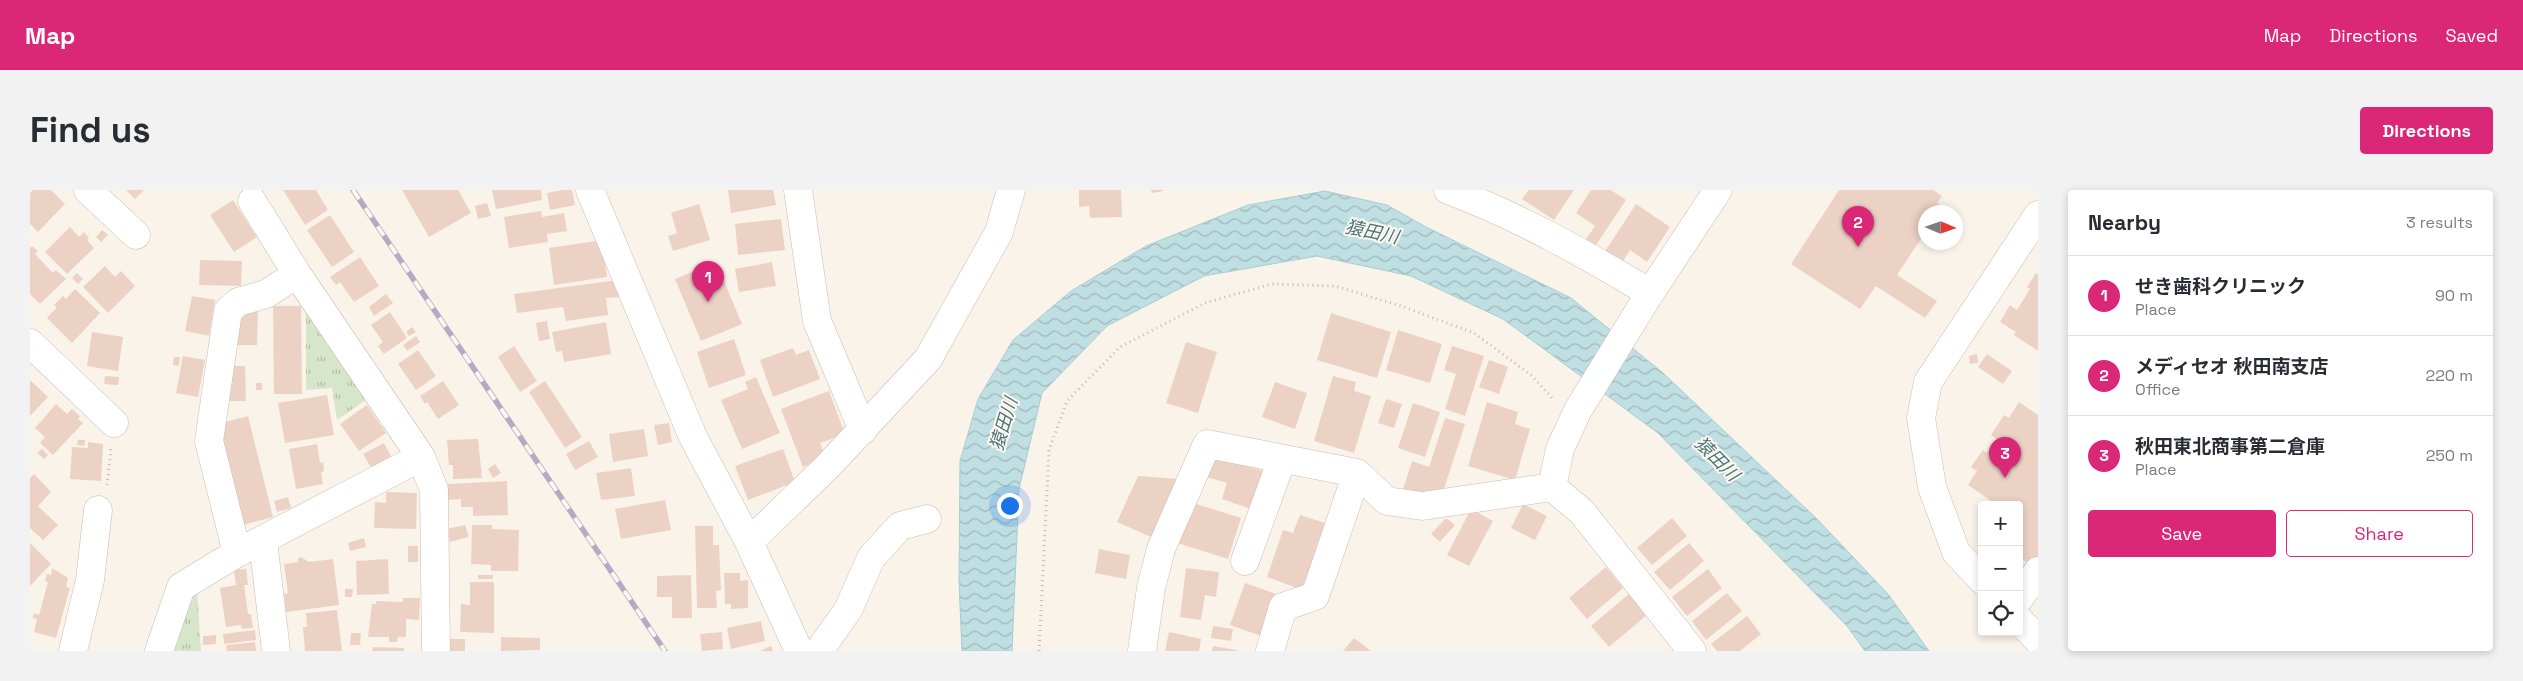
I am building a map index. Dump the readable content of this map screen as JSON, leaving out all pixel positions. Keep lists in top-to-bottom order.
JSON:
{
  "water": ["猿田川"],
  "north": "right",
  "page": {
    "header": "Map",
    "nav": ["Map", "Directions", "Saved"],
    "buttons": [
      "Directions",
      ["Save", "Share"]
    ],
    "title": "Find us",
    "heading": ["Nearby", "3 results"],
    "pins": ["2", "1", "3"],
    "list": [
      {
        "mark": "1",
        "name": "せき歯科クリニック",
        "note": "Place",
        "value": "90 m"
      },
      {
        "mark": "2",
        "name": "メディセオ 秋田南支店",
        "note": "Office",
        "value": "220 m"
      },
      {
        "mark": "3",
        "name": "秋田東北商事第二倉庫",
        "note": "Place",
        "value": "250 m"
      }
    ],
    "map_buttons": ["+", "−"]
  }
}
